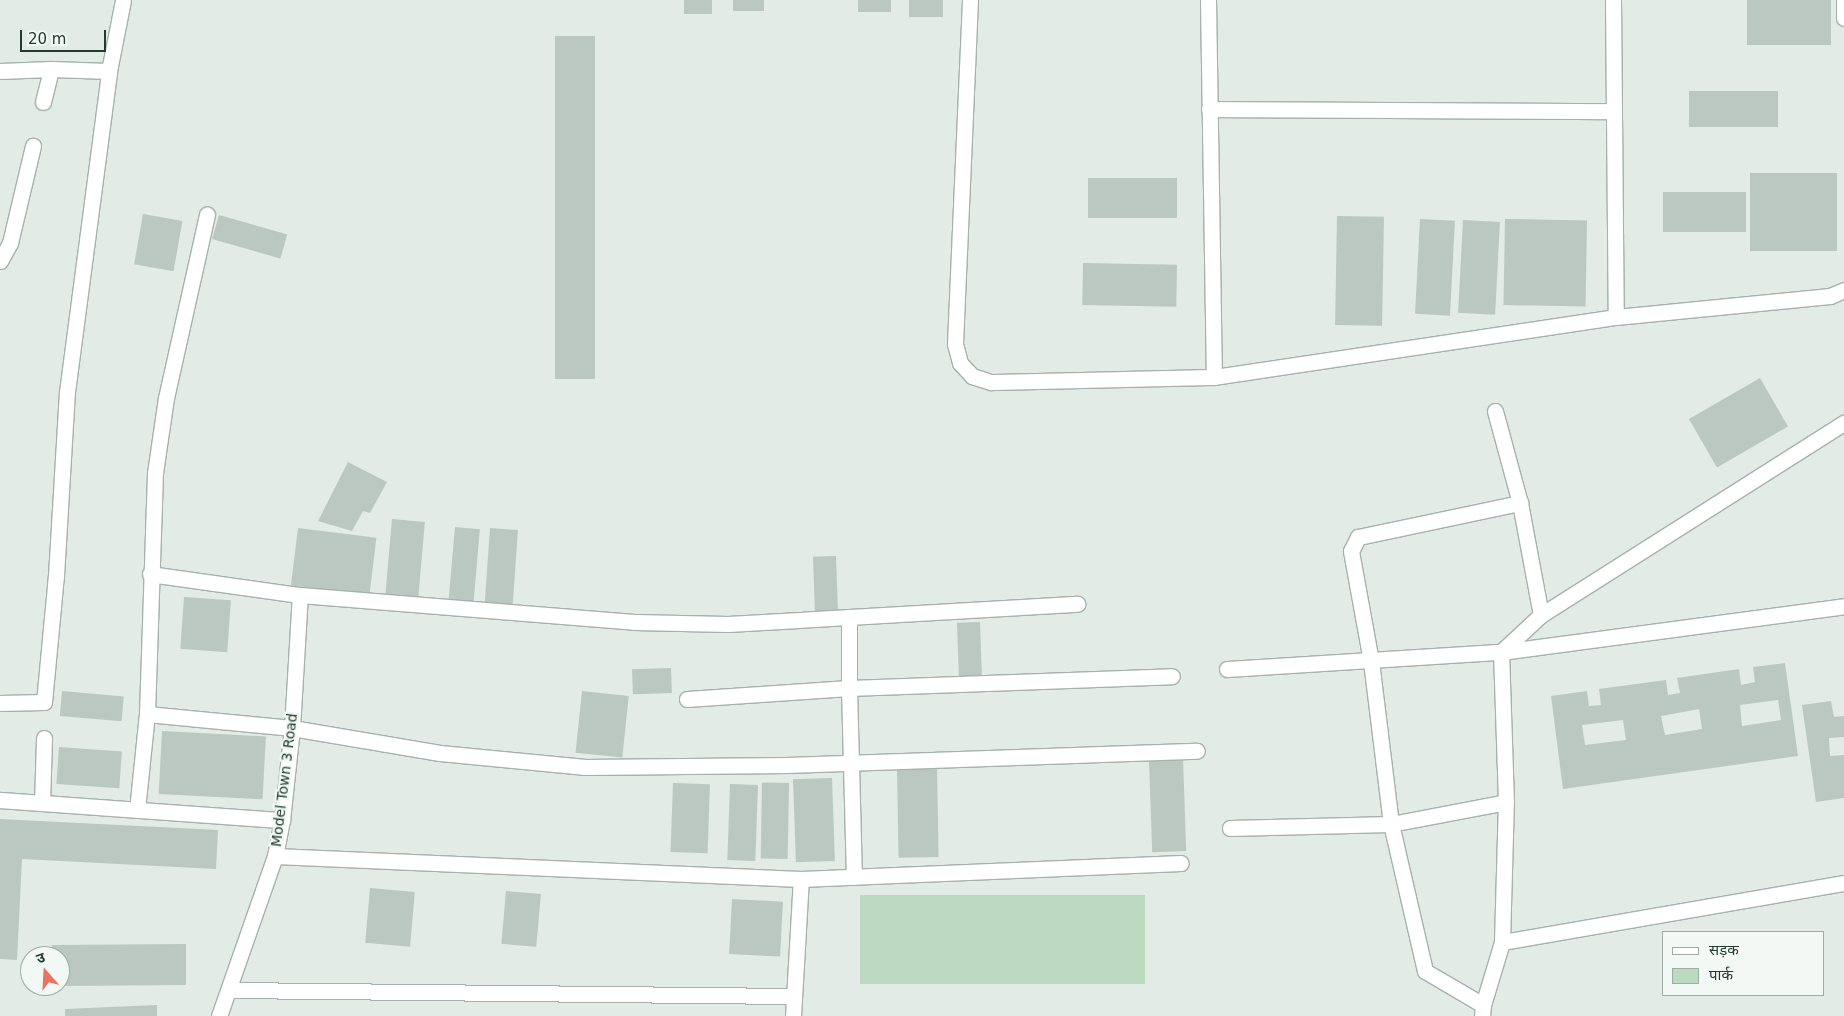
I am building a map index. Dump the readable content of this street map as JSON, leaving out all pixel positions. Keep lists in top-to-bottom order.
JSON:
{
  "streets": {
    "street": ["Model Town 3 Road"]
  },
  "legend": ["सड़क", "पार्क"],
  "scale_bar": "20 m",
  "north": "top"
}
